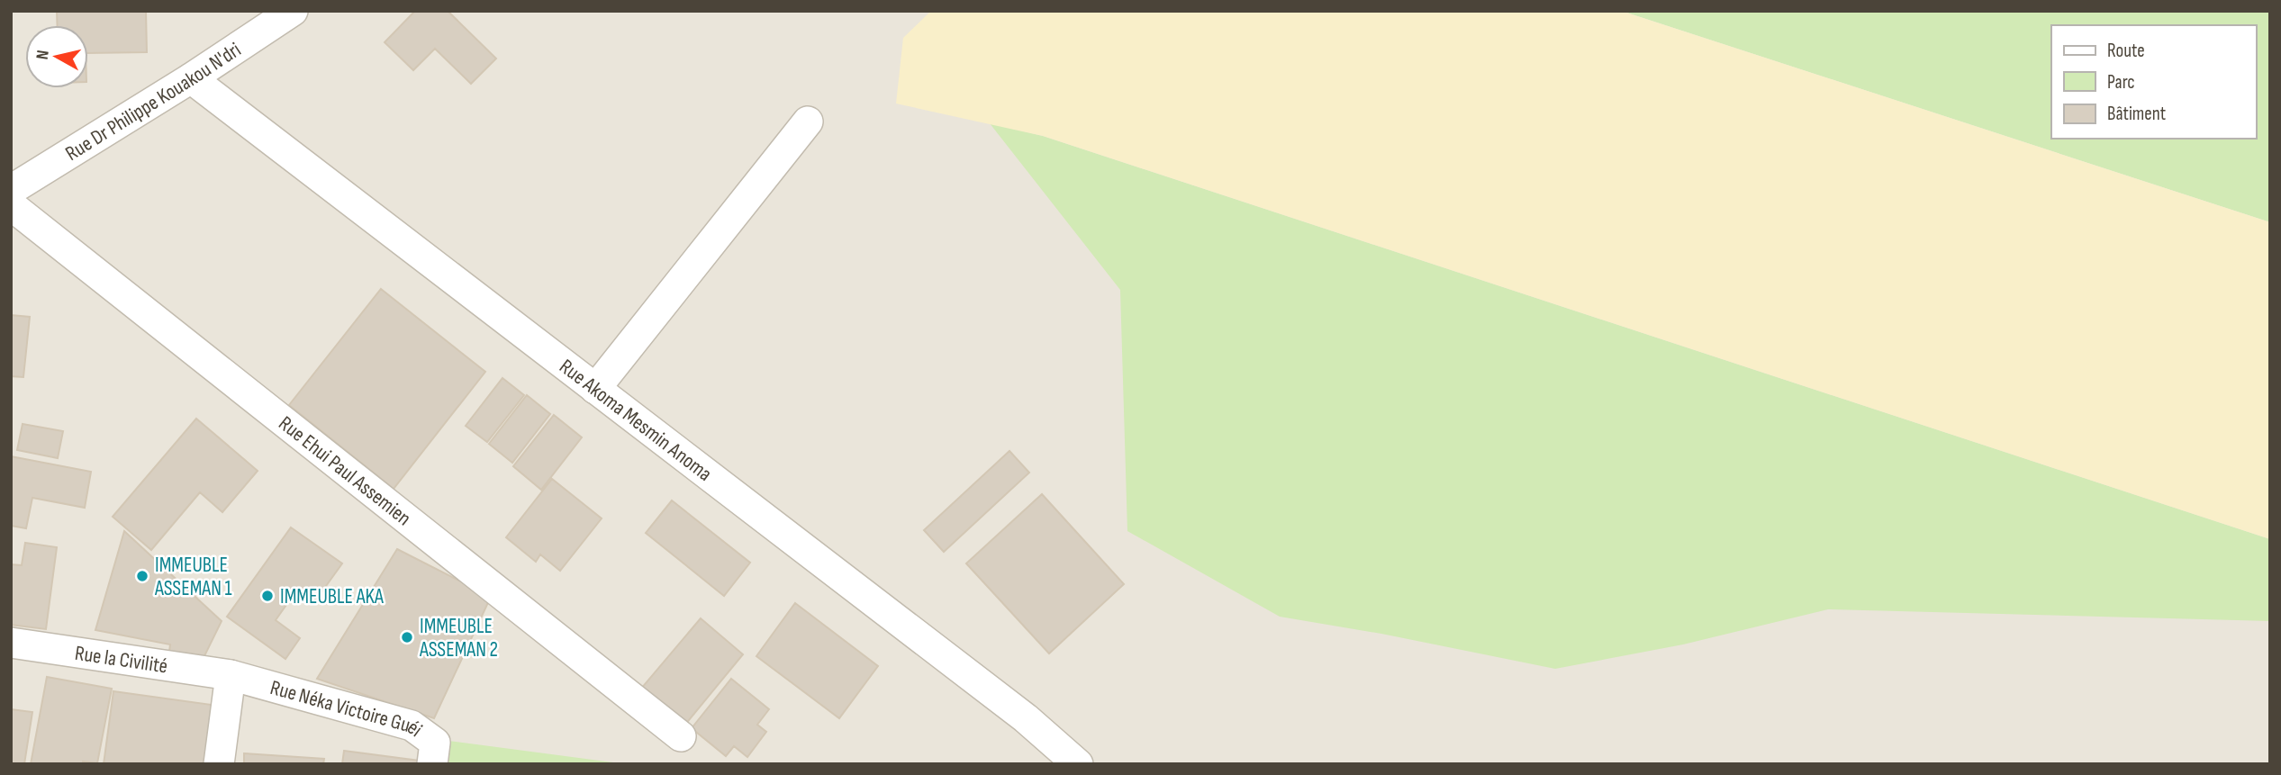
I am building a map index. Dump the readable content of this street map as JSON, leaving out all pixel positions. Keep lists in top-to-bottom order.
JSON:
{
  "streets": {
    "street": [
      "Rue Dr Philippe Kouakou N'dri",
      "Rue Akoma Mesmin Anoma",
      "Rue Ehui Paul Assemien",
      "Rue la Civilité",
      "Rue Néka Victoire Guéi"
    ]
  },
  "crossings": [
    ["Rue Dr Philippe Kouakou N'dri", "Rue Akoma Mesmin Anoma"],
    ["Rue la Civilité", "Rue Néka Victoire Guéi"]
  ],
  "places": ["IMMEUBLE ASSEMAN 1", "IMMEUBLE AKA", "IMMEUBLE ASSEMAN 2"],
  "legend": ["Route", "Parc", "Bâtiment"],
  "north": "left"
}
